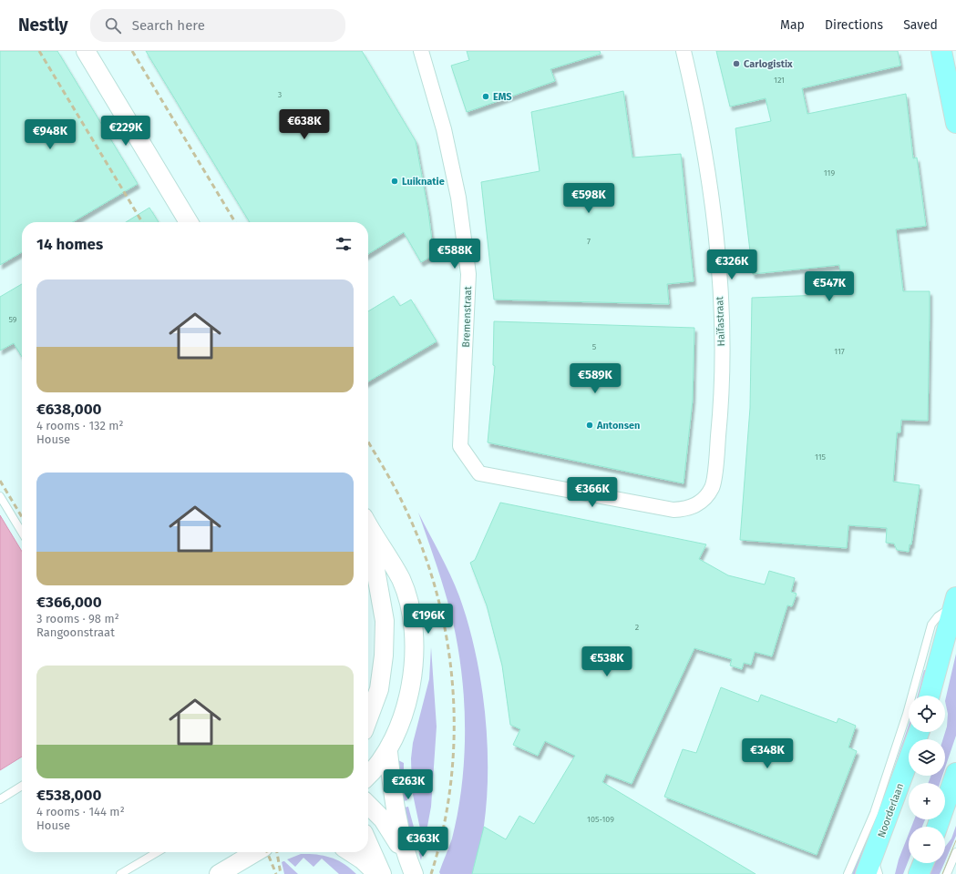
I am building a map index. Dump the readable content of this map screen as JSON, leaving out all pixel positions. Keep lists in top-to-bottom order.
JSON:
{
  "streets": {
    "main road": ["Noorderlaan"],
    "street": ["Bremenstraat", "Haïfastraat"]
  },
  "crossings": [
    ["Bremenstraat", "Haïfastraat"]
  ],
  "places": [
    "Carlogistix",
    "EMS",
    "Luiknatie",
    "Antonsen"
  ],
  "house_numbers": [
    "121",
    "3",
    "119",
    "7",
    "59",
    "5",
    "117",
    "115",
    "2",
    "105-109"
  ],
  "page": {
    "header": "Nestly",
    "search": "Search here",
    "nav": ["Map", "Directions", "Saved"],
    "price": [
      "€638K",
      "€229K",
      "€948K",
      "€598K",
      "€588K",
      "€326K",
      "€547K",
      "€589K",
      "€366K",
      "€196K",
      "€538K",
      "€348K",
      "€263K",
      "€363K"
    ],
    "heading": "14 homes",
    "list": [
      {
        "name": "€638,000",
        "note": "4 rooms · 132 m² · House"
      },
      {
        "name": "€366,000",
        "note": "3 rooms · 98 m² · Rangoonstraat"
      },
      {
        "name": "€538,000",
        "note": "4 rooms · 144 m² · House"
      }
    ],
    "map_buttons": ["+", "−"]
  }
}
